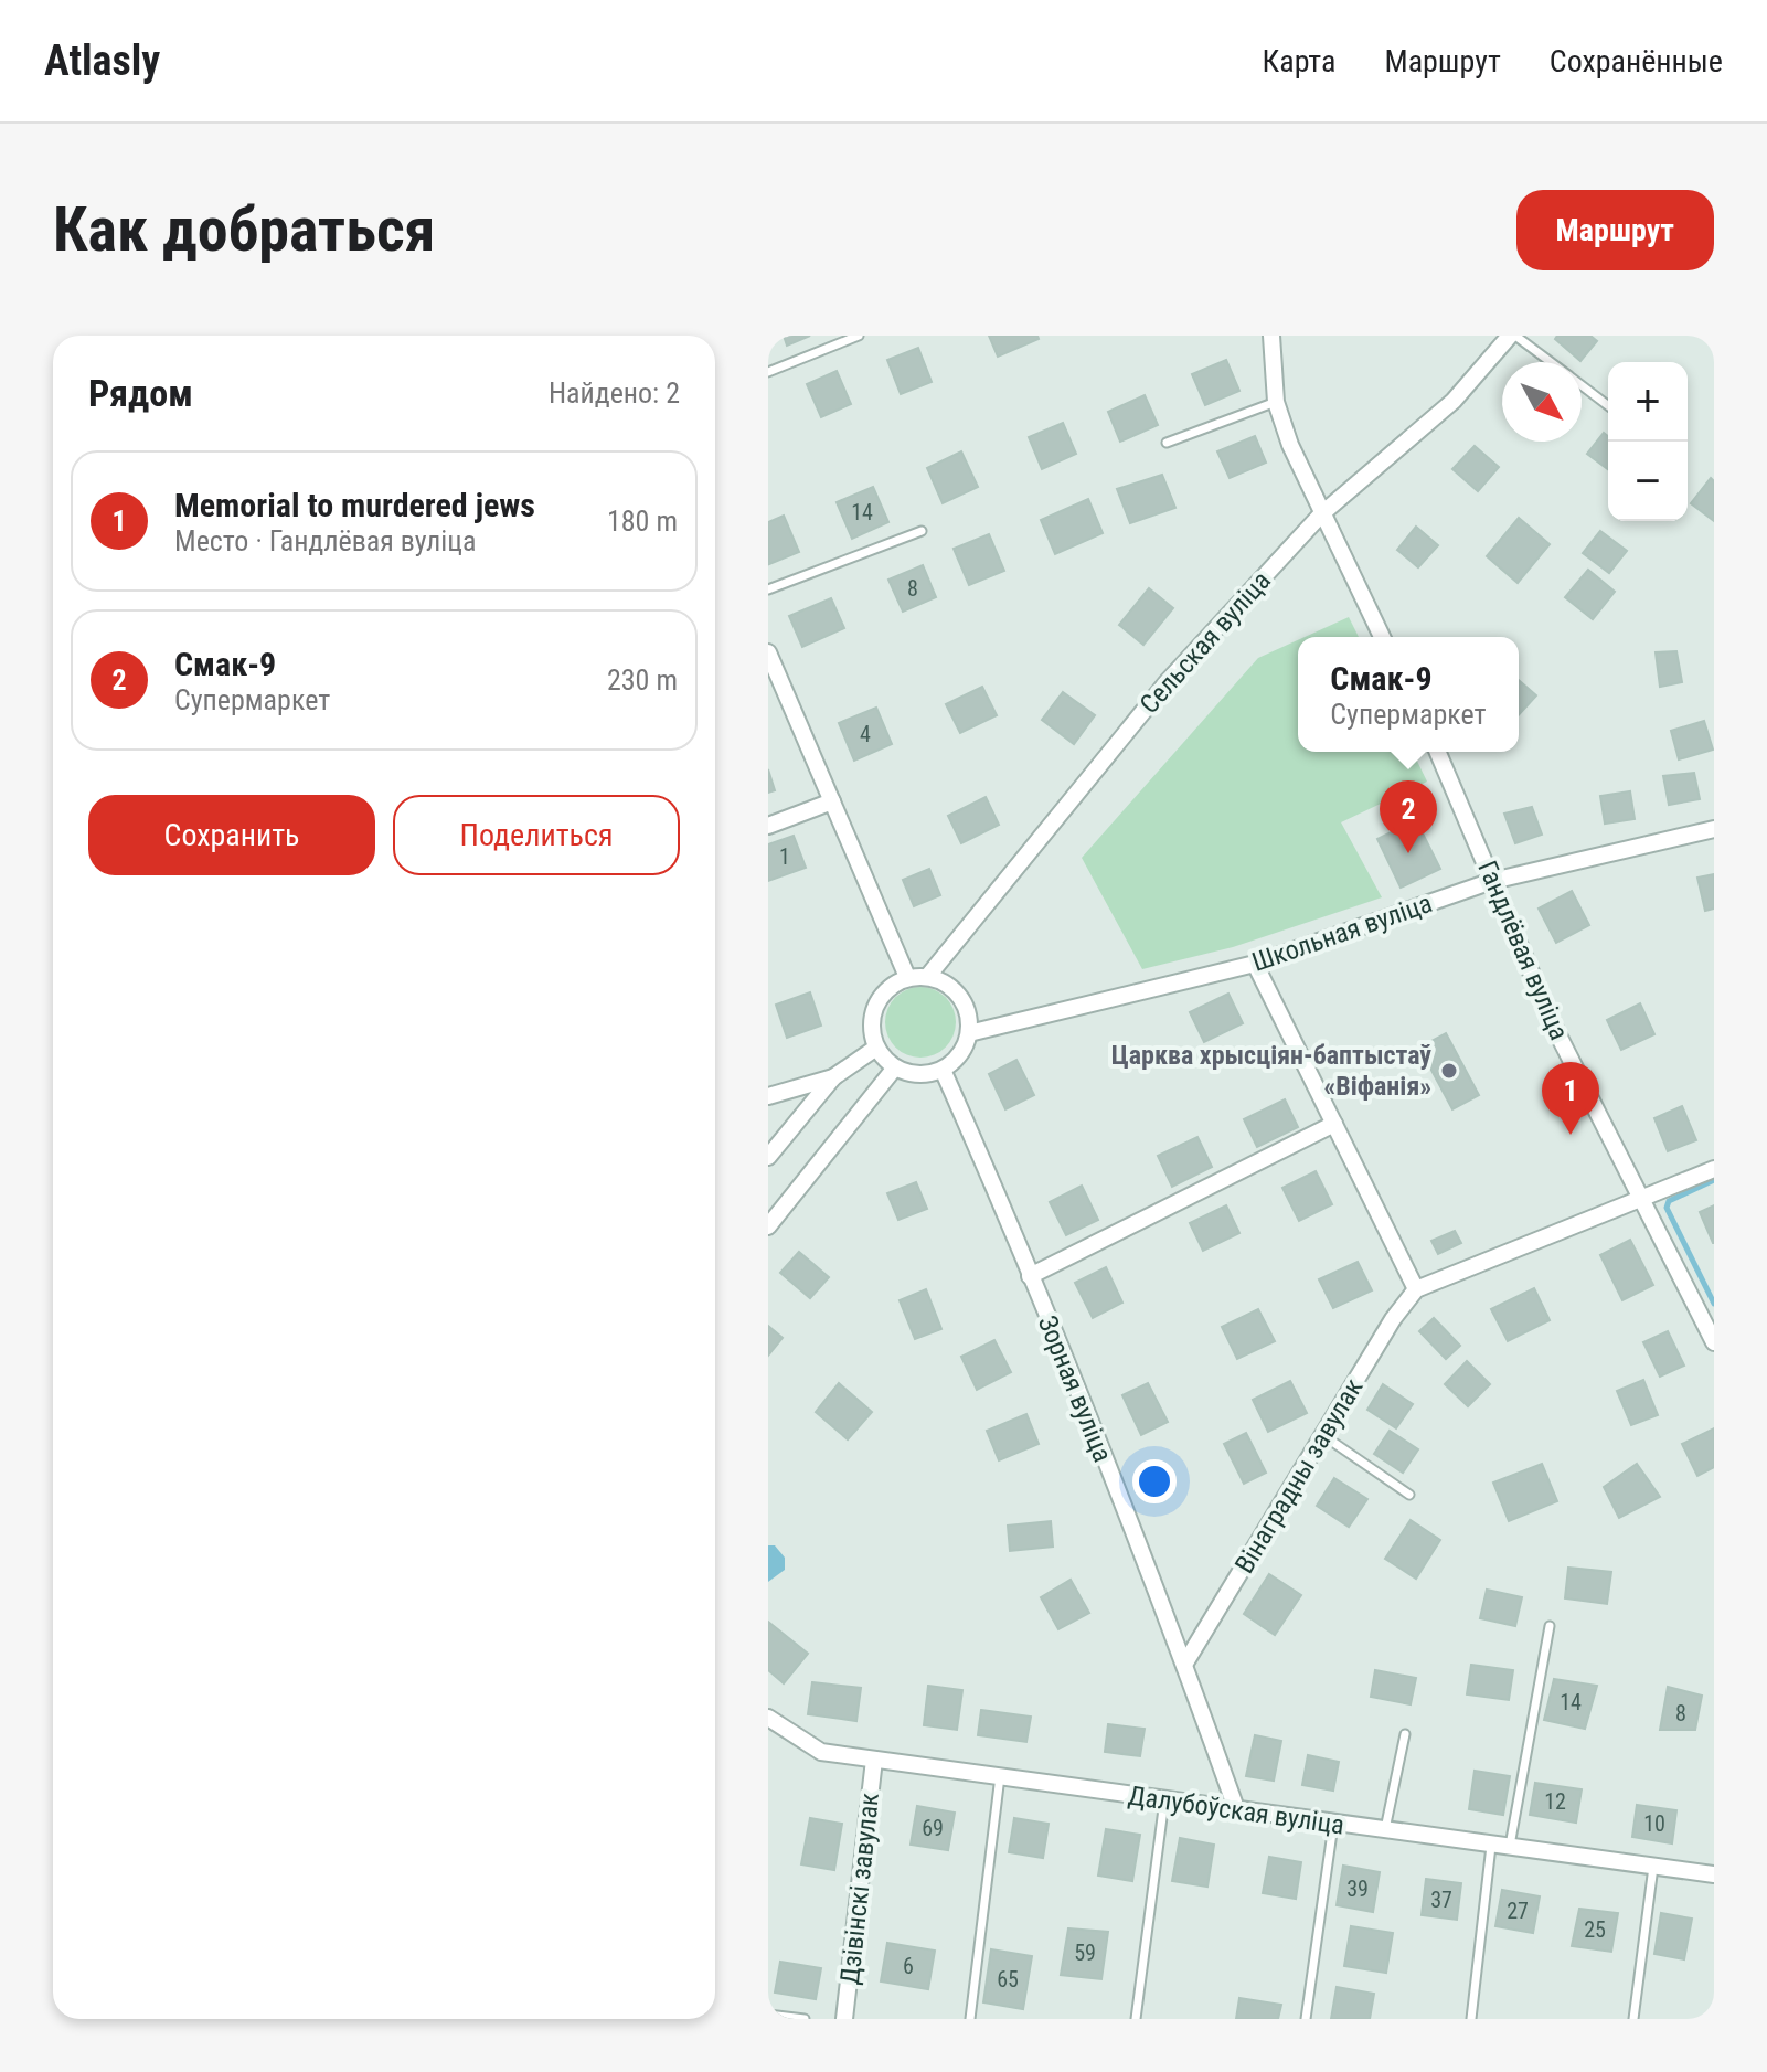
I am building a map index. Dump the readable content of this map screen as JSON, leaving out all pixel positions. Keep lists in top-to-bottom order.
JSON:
{
  "streets": {
    "street": [
      "Сельская вуліца",
      "Школьная вуліца",
      "Гандлёвая вуліца",
      "Зорная вуліца",
      "Вінаградны завулак",
      "Далубоўская вуліца",
      "Дзівінскі завулак"
    ]
  },
  "crossings": [
    ["Сельская вуліца", "Школьная вуліца"],
    ["Сельская вуліца", "Зорная вуліца"],
    ["Школьная вуліца", "Гандлёвая вуліца"],
    ["Школьная вуліца", "Зорная вуліца"],
    ["Зорная вуліца", "Вінаградны завулак"],
    ["Зорная вуліца", "Далубоўская вуліца"],
    ["Далубоўская вуліца", "Дзівінскі завулак"]
  ],
  "places": ["Царква хрысціян-баптыстаў «Віфанія»"],
  "house_numbers": [
    "14",
    "8",
    "4",
    "1",
    "14",
    "8",
    "12",
    "10",
    "69",
    "39",
    "37",
    "27",
    "25",
    "59",
    "6",
    "65"
  ],
  "north": "bottom right",
  "page": {
    "header": "Atlasly",
    "nav": ["Карта", "Маршрут", "Сохранённые"],
    "buttons": [
      "Маршрут",
      ["Сохранить", "Поделиться"]
    ],
    "title": "Как добраться",
    "heading": ["Рядом", "Найдено: 2"],
    "map_buttons": ["+", "−"],
    "list": [
      {
        "mark": "1",
        "name": "Memorial to murdered jews",
        "note": "Место · Гандлёвая вуліца",
        "value": "180 m"
      },
      {
        "mark": "2",
        "name": "Смак-9",
        "note": "Супермаркет",
        "value": "230 m"
      }
    ],
    "popup": ["Смак-9", "Супермаркет"],
    "pins": ["2", "1"]
  }
}
